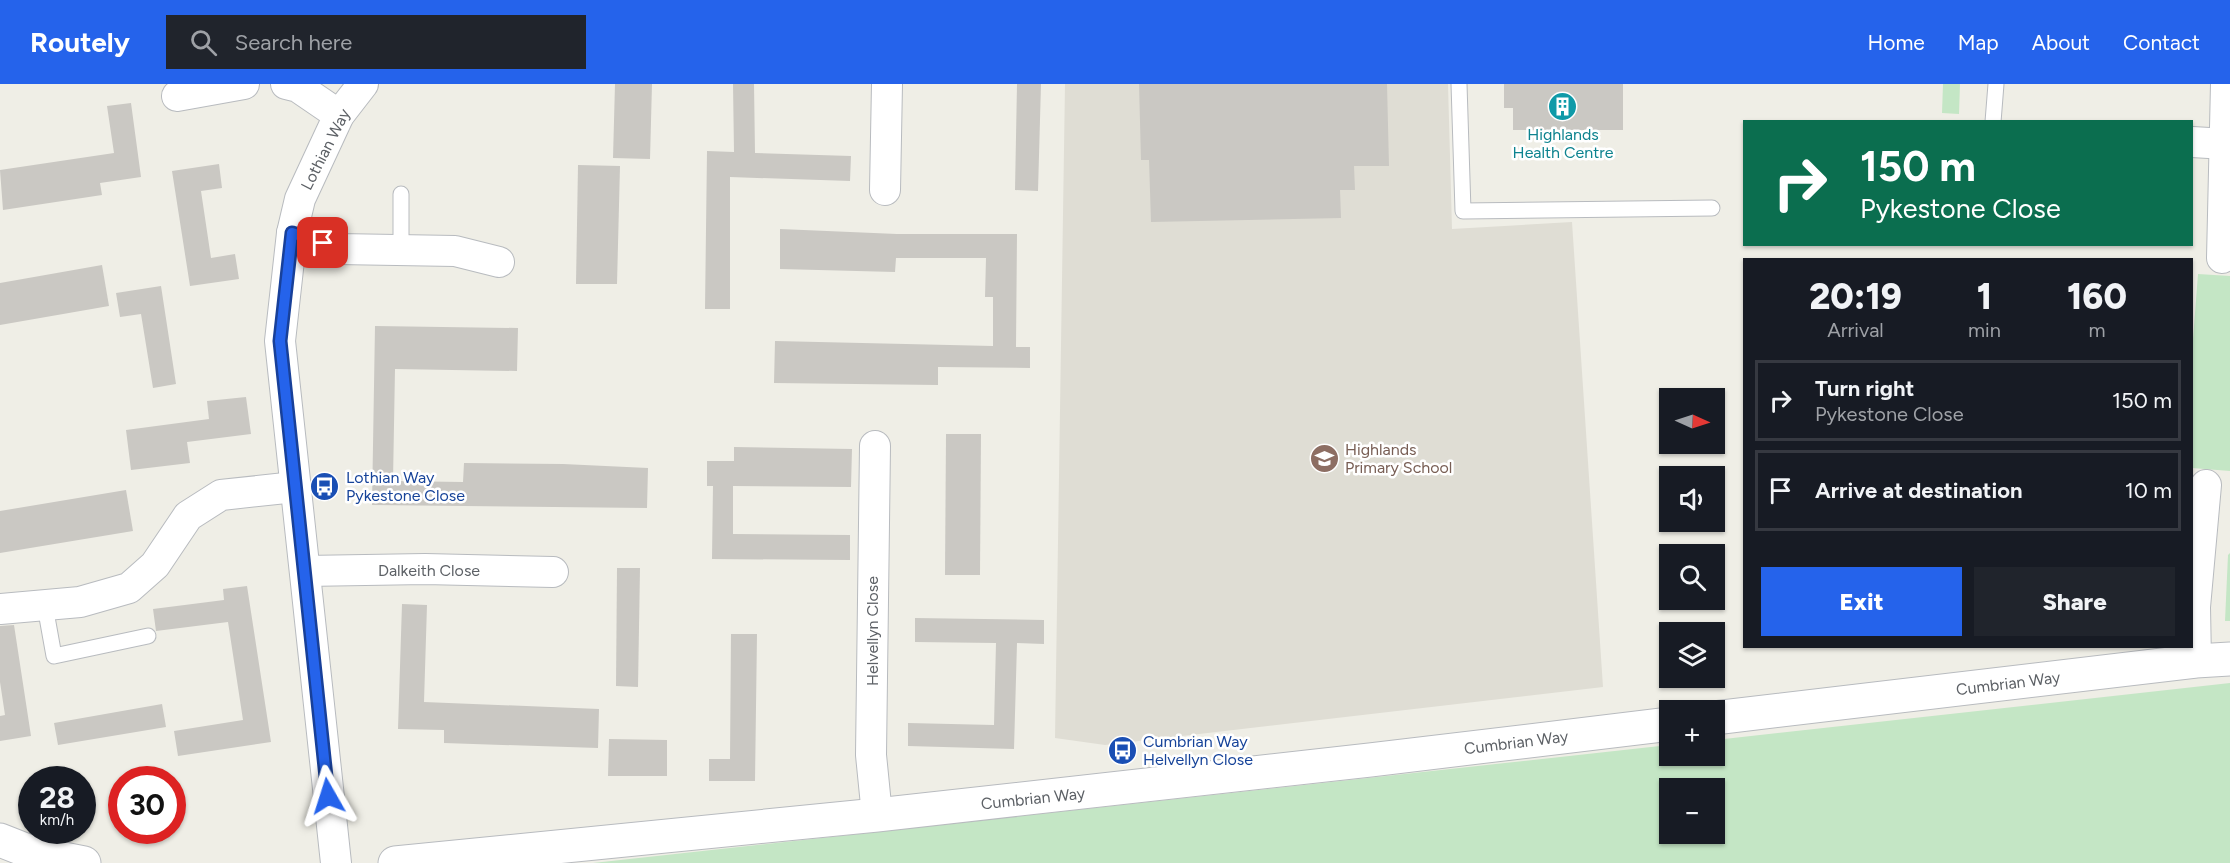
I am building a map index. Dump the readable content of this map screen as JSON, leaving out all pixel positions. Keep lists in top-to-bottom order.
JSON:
{
  "streets": {
    "street": [
      "Lothian Way",
      "Dalkeith Close",
      "Helvellyn Close",
      "Cumbrian Way"
    ]
  },
  "crossings": [
    ["Lothian Way", "Dalkeith Close"],
    ["Helvellyn Close", "Cumbrian Way"]
  ],
  "places": {
    "building": ["Highlands Health Centre"],
    "school or university": ["Highlands Primary School"],
    "bus stop": ["Lothian Way Pykestone Close", "Cumbrian Way Helvellyn Close"]
  },
  "north": "right",
  "page": {
    "header": "Routely",
    "search": "Search here",
    "nav": [
      "Home",
      "Map",
      "About",
      "Contact"
    ],
    "turn": ["150 m", "Pykestone Close"],
    "eta": [
      "20:19",
      "Arrival",
      "1",
      "min",
      "160",
      "m"
    ],
    "list": [
      {
        "name": "Turn right",
        "note": "Pykestone Close",
        "value": "150 m"
      },
      {
        "name": "Arrive at destination",
        "value": "10 m"
      }
    ],
    "map_buttons": ["+", "−"],
    "buttons": ["Exit", "Share"],
    "speed": "28 km/h",
    "limit": "30"
  }
}
